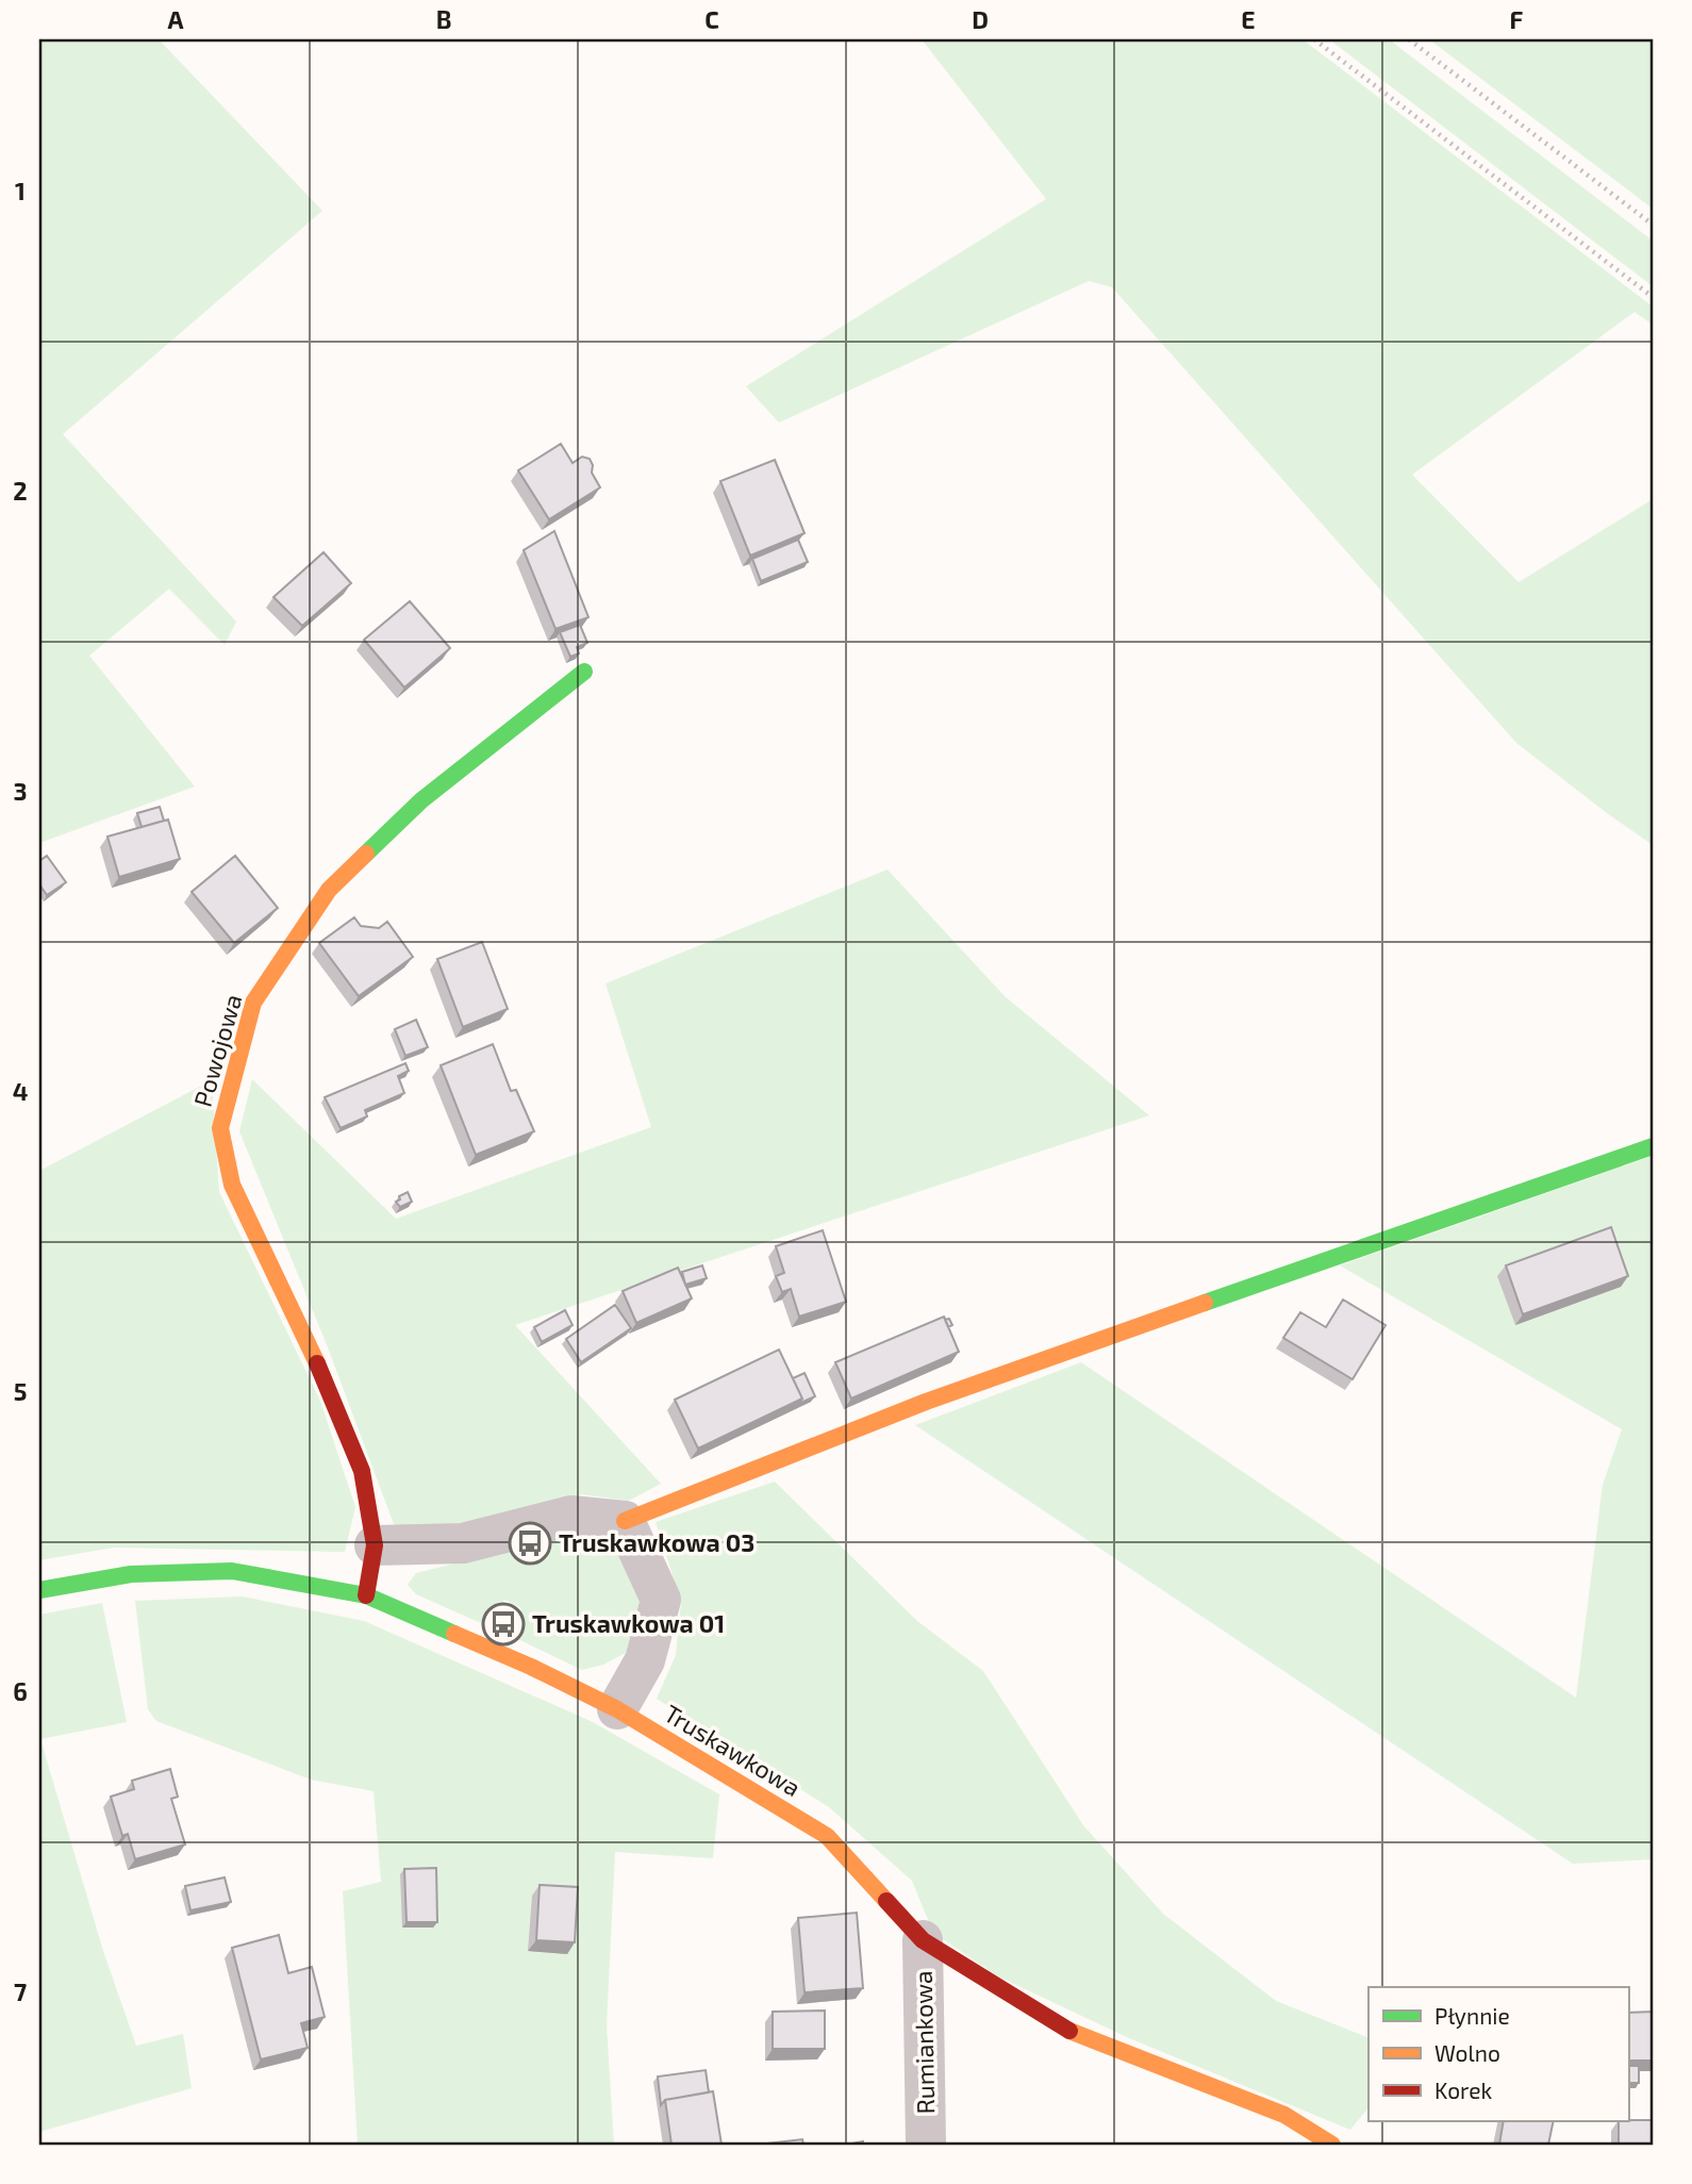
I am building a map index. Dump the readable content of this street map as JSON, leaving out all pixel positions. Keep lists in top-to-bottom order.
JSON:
{
  "streets": {
    "street": ["Powojowa", "Truskawkowa", "Rumiankowa"]
  },
  "crossings": [
    ["Powojowa", "Truskawkowa"],
    ["Truskawkowa", "Rumiankowa"]
  ],
  "places": {
    "bus stop": ["Truskawkowa 03", "Truskawkowa 01"]
  },
  "legend": ["Płynnie", "Wolno", "Korek"],
  "grid": {
    "columns": [
      "A",
      "B",
      "C",
      "D",
      "E",
      "F"
    ],
    "rows": [
      "1",
      "2",
      "3",
      "4",
      "5",
      "6",
      "7"
    ]
  }
}
